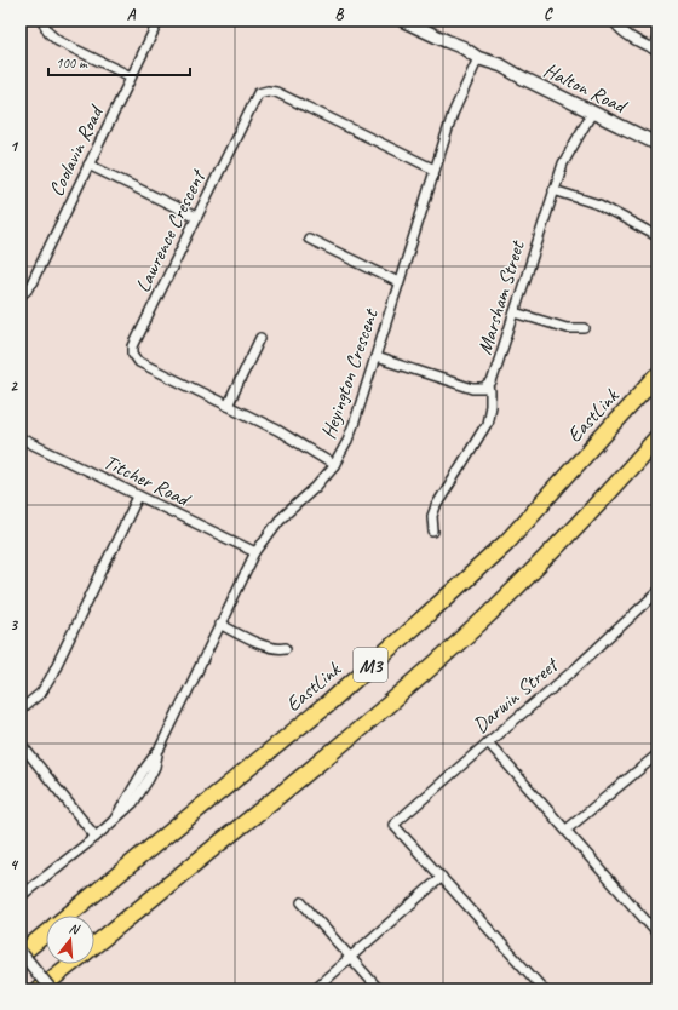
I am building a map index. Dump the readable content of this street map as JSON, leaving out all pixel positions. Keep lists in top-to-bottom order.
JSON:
{
  "streets": {
    "highway": ["EastLink", "M3"],
    "main road": ["Halton Road"],
    "street": [
      "Coolavin Road",
      "Lawrence Crescent",
      "Marsham Street",
      "Heyington Crescent",
      "Titcher Road",
      "Darwin Street"
    ]
  },
  "crossings": [
    ["Halton Road", "Marsham Street"],
    ["Halton Road", "Heyington Crescent"],
    ["Lawrence Crescent", "Heyington Crescent"],
    ["Marsham Street", "Heyington Crescent"],
    ["Heyington Crescent", "Titcher Road"]
  ],
  "scale_bar": "100 m",
  "north": "top",
  "grid": {
    "columns": ["A", "B", "C"],
    "rows": [
      "1",
      "2",
      "3",
      "4"
    ]
  }
}
